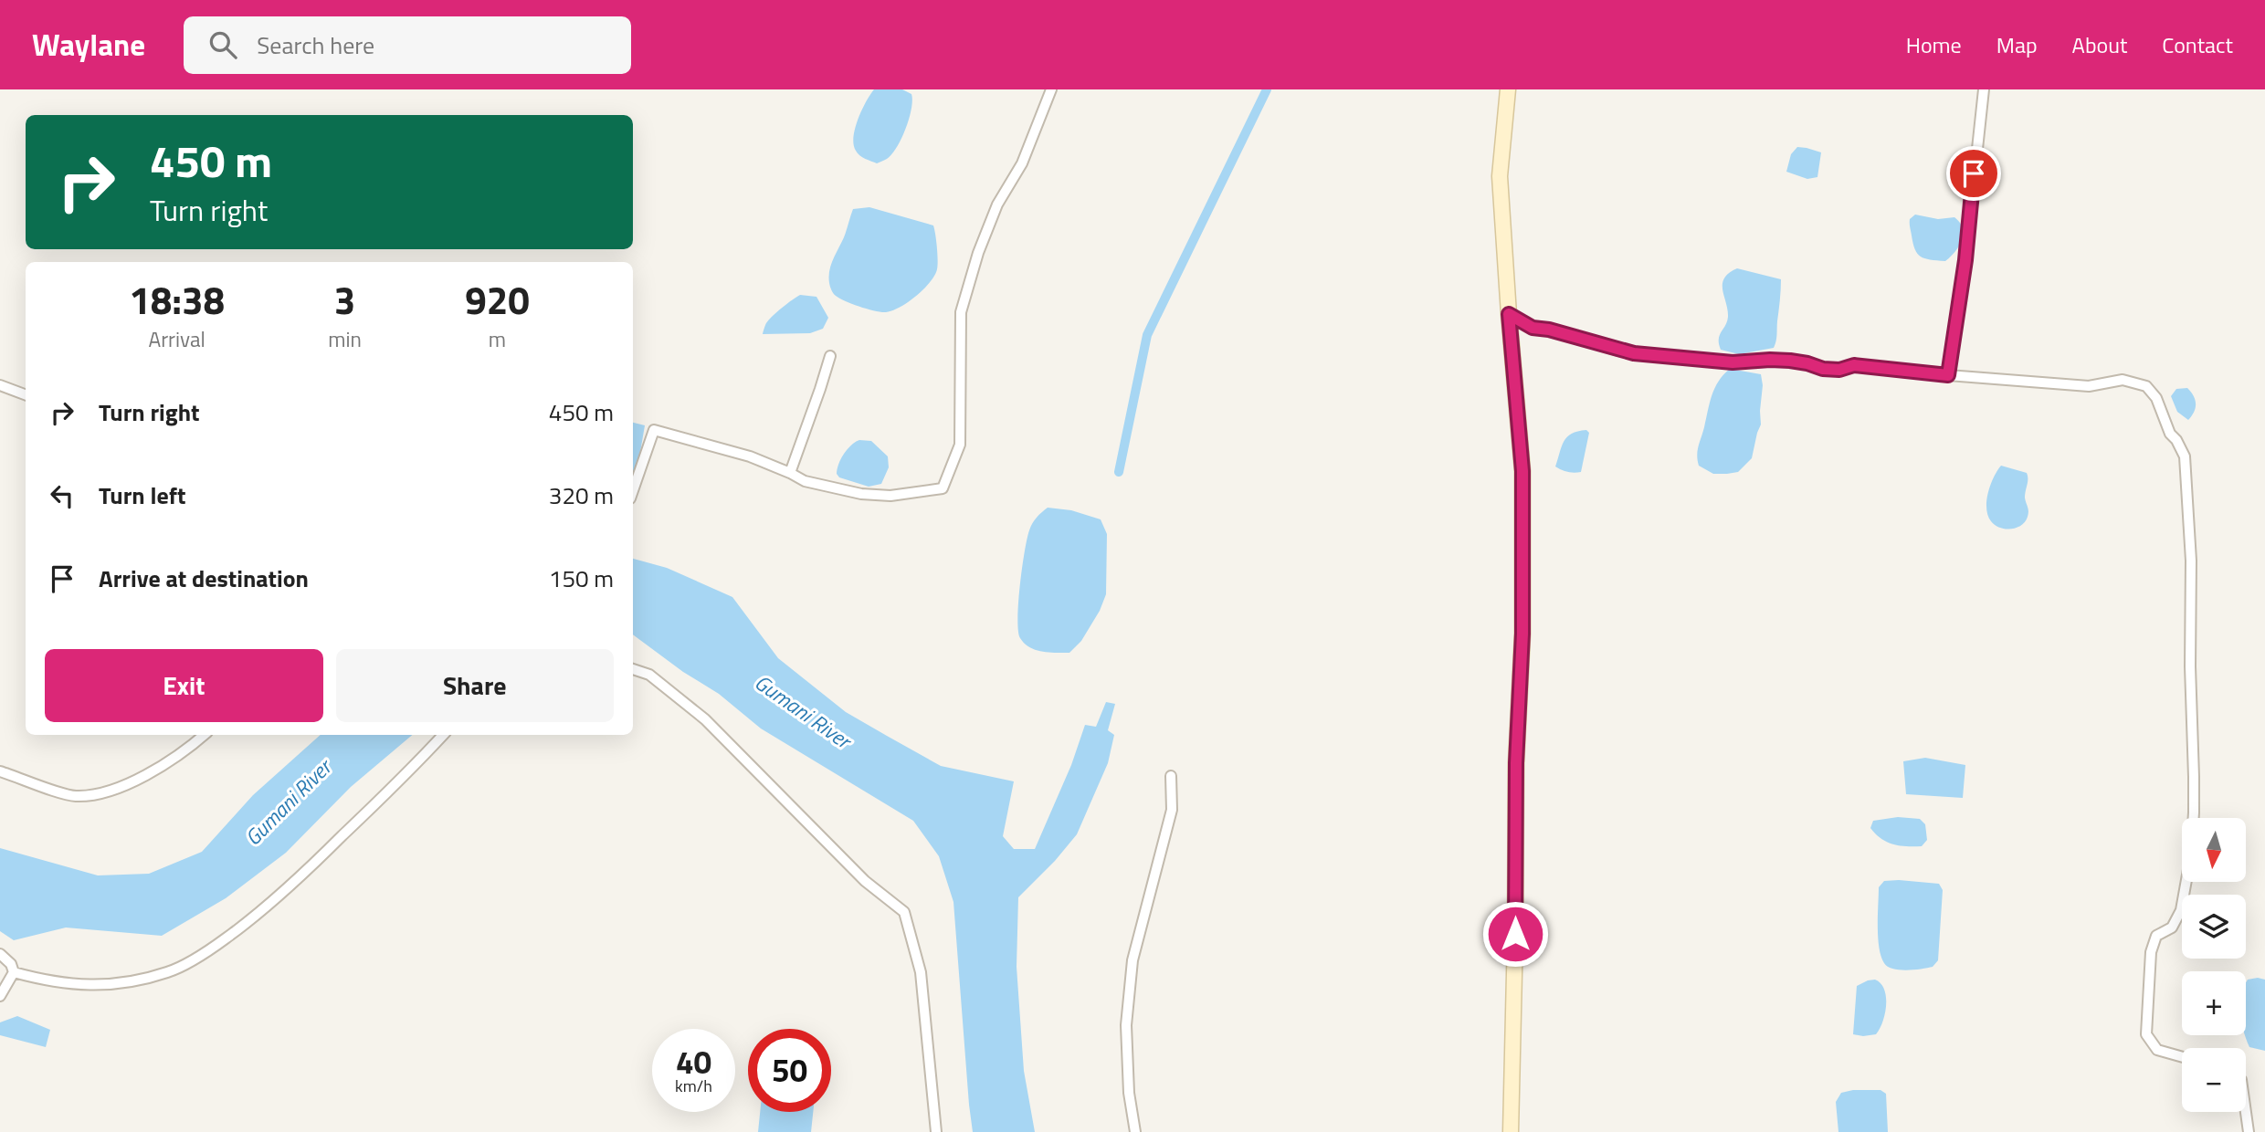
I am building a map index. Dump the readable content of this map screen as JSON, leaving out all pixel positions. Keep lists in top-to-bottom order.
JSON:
{
  "water": ["Gumani River"],
  "north": "bottom",
  "page": {
    "header": "Waylane",
    "search": "Search here",
    "nav": [
      "Home",
      "Map",
      "About",
      "Contact"
    ],
    "turn": ["450 m", "Turn right"],
    "eta": [
      "18:38",
      "Arrival",
      "3",
      "min",
      "920",
      "m"
    ],
    "list": [
      {
        "name": "Turn right",
        "value": "450 m"
      },
      {
        "name": "Turn left",
        "value": "320 m"
      },
      {
        "name": "Arrive at destination",
        "value": "150 m"
      }
    ],
    "buttons": ["Exit", "Share"],
    "map_buttons": ["+", "−"],
    "speed": "40 km/h",
    "limit": "50"
  }
}
